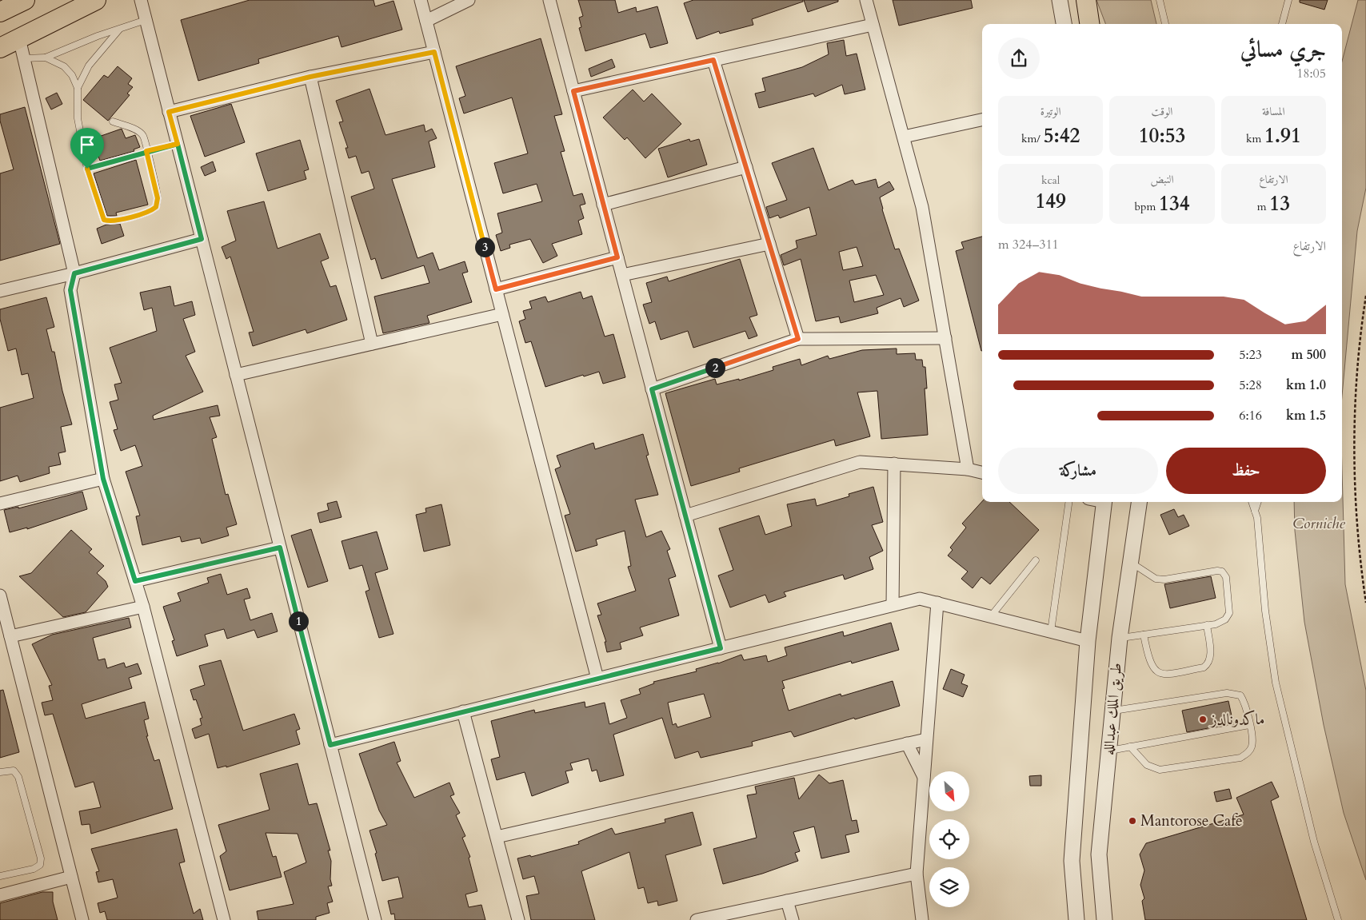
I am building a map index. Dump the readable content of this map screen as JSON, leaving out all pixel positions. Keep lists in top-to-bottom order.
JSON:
{
  "streets": {
    "street": ["طريق الملك عبدالله"]
  },
  "parks": ["Corniche"],
  "places": ["ماكدونالدز", "Mantorose Cafe"],
  "north": "bottom right",
  "page": {
    "heading": ["جري مسائي", "18:05"],
    "stats": [
      ["المسافة", "1.91 km"],
      ["الوقت", "10:53"],
      ["الوتيرة", "5:42 /km"],
      ["الارتفاع", "13 m"],
      ["النبض", "134 bpm"],
      ["kcal", "149"]
    ],
    "chart": ["الارتفاع", "311–324 m"],
    "pins": ["3", "2", "1"],
    "list": [
      {
        "name": "500 m",
        "note": "5:23"
      },
      {
        "name": "1.0 km",
        "note": "5:28"
      },
      {
        "name": "1.5 km",
        "note": "6:16"
      }
    ],
    "buttons": ["حفظ", "مشاركة"]
  }
}
